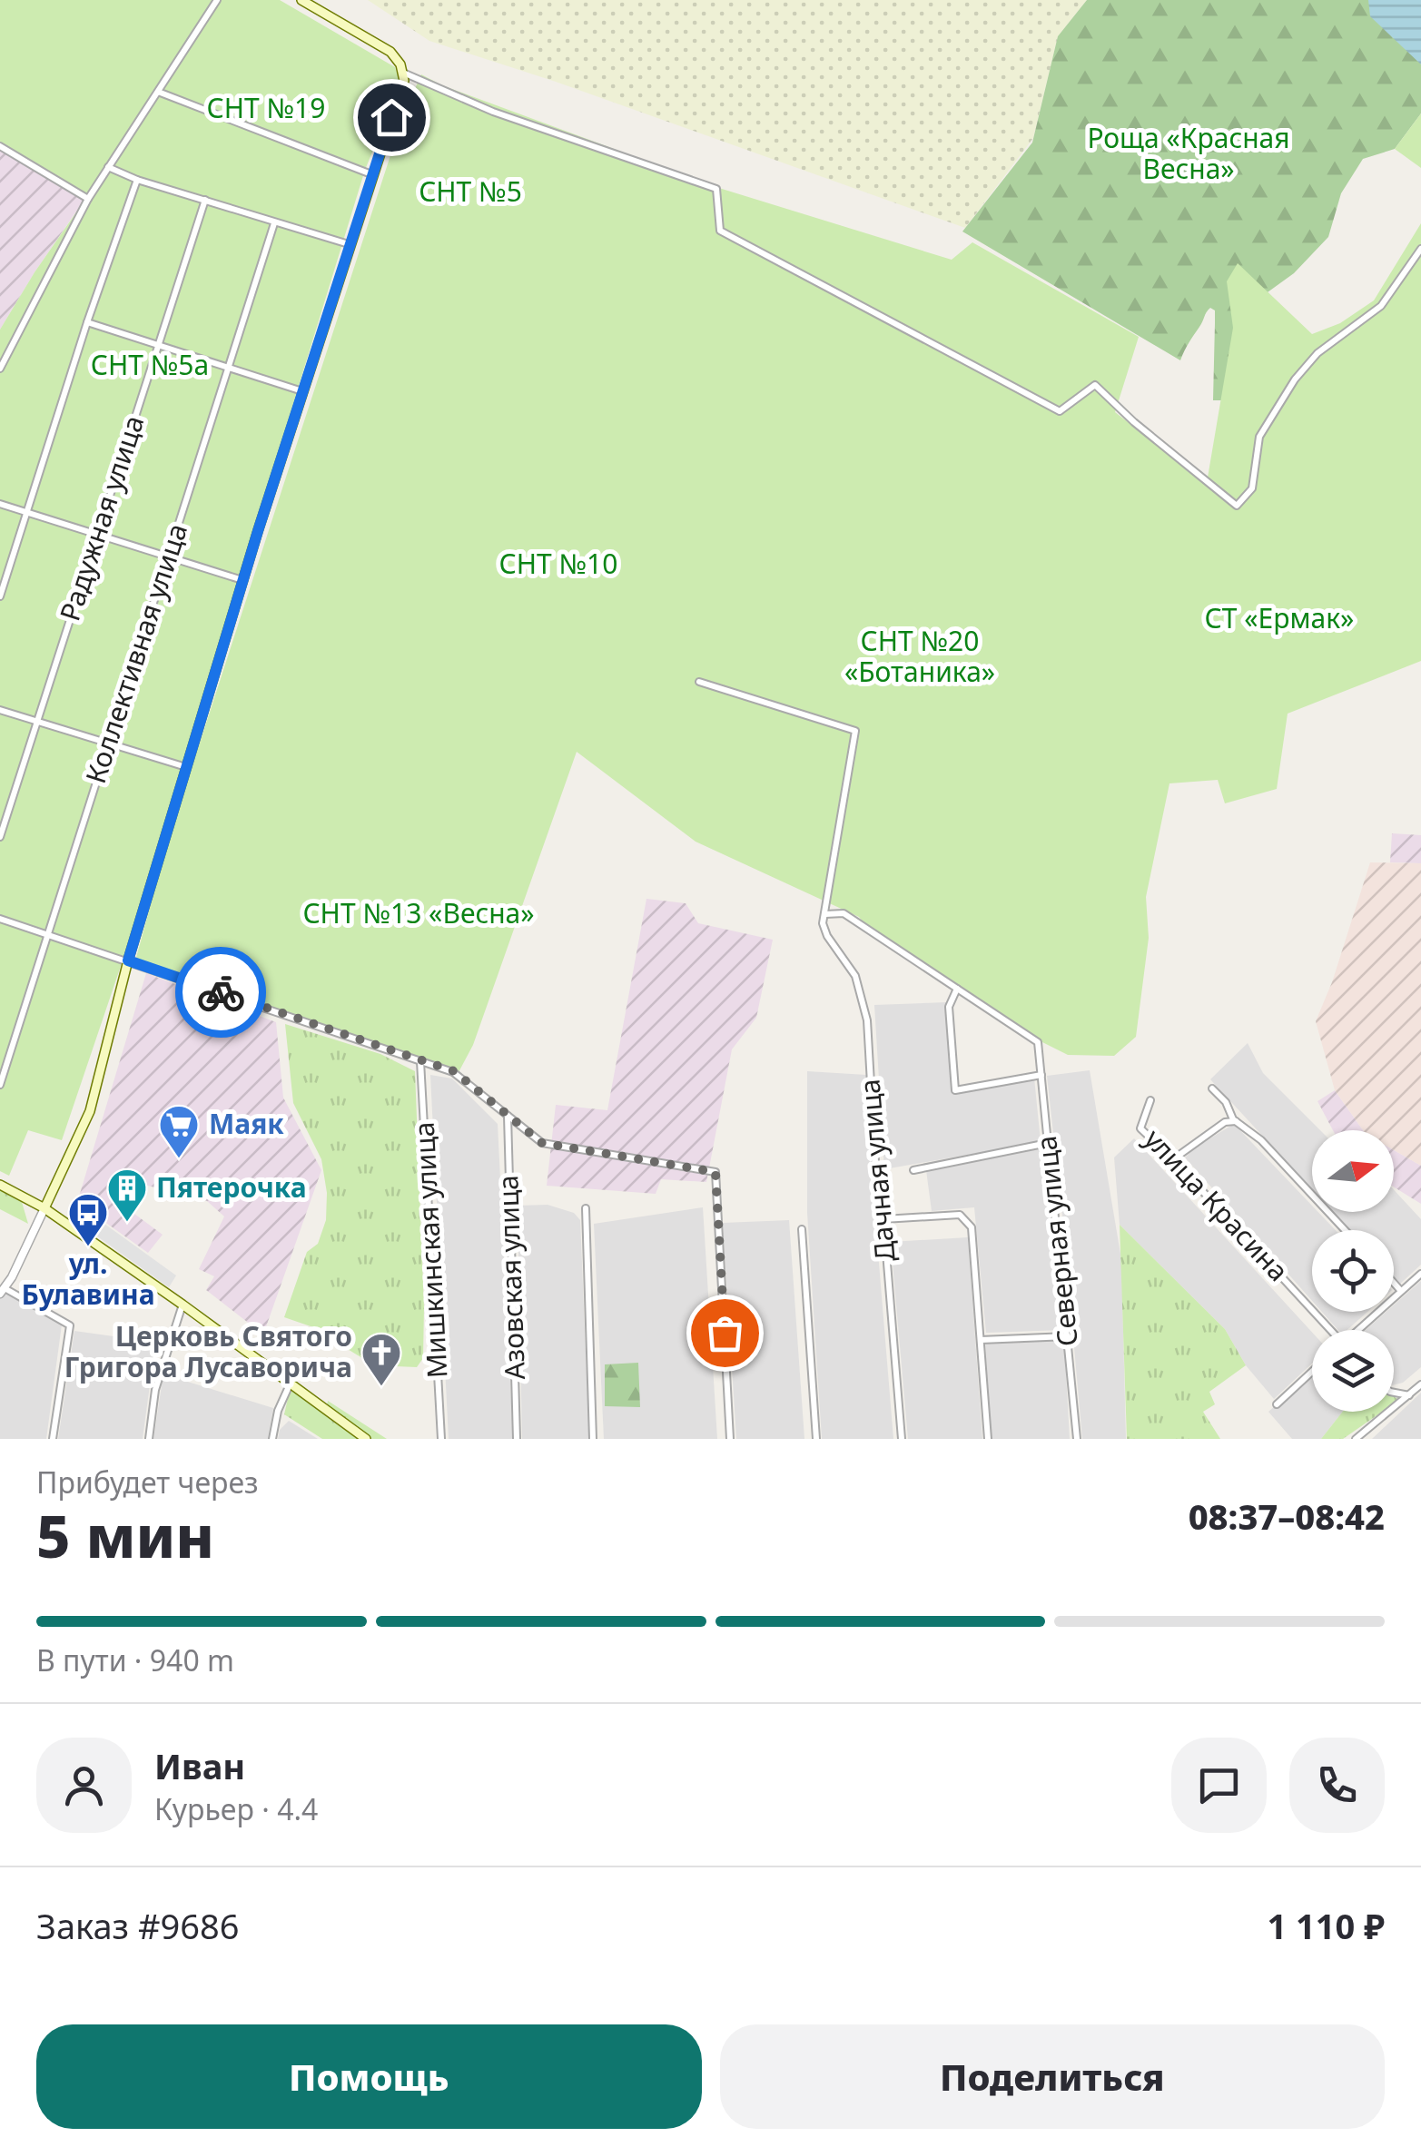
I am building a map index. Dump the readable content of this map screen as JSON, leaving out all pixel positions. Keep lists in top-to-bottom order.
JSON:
{
  "streets": {
    "street": [
      "Радужная улица",
      "Коллективная улица",
      "Дачная улица",
      "улица Красина",
      "Северная улица",
      "Мишкинская улица",
      "Азовская улица"
    ]
  },
  "parks": [
    "СНТ №19",
    "Роща «Красная Весна»",
    "СНТ №5",
    "СНТ №5а",
    "СНТ №10",
    "СТ «Ермак»",
    "СНТ №20 «Ботаника»",
    "СНТ №13 «Весна»"
  ],
  "places": {
    "supermarket": ["Маяк"],
    "building": ["Пятерочка"],
    "bus stop": ["ул. Булавина"],
    "church": ["Церковь Святого Григора Лусаворича"]
  },
  "north": "right",
  "page": {
    "heading": ["5 мин", "Прибудет через", "08:37–08:42"],
    "panel": [
      "Иван",
      "Курьер · 4.4",
      "Заказ #9686",
      "1 110 ₽"
    ],
    "bar": "В пути · 940 m",
    "buttons": ["Помощь", "Поделиться"]
  }
}
